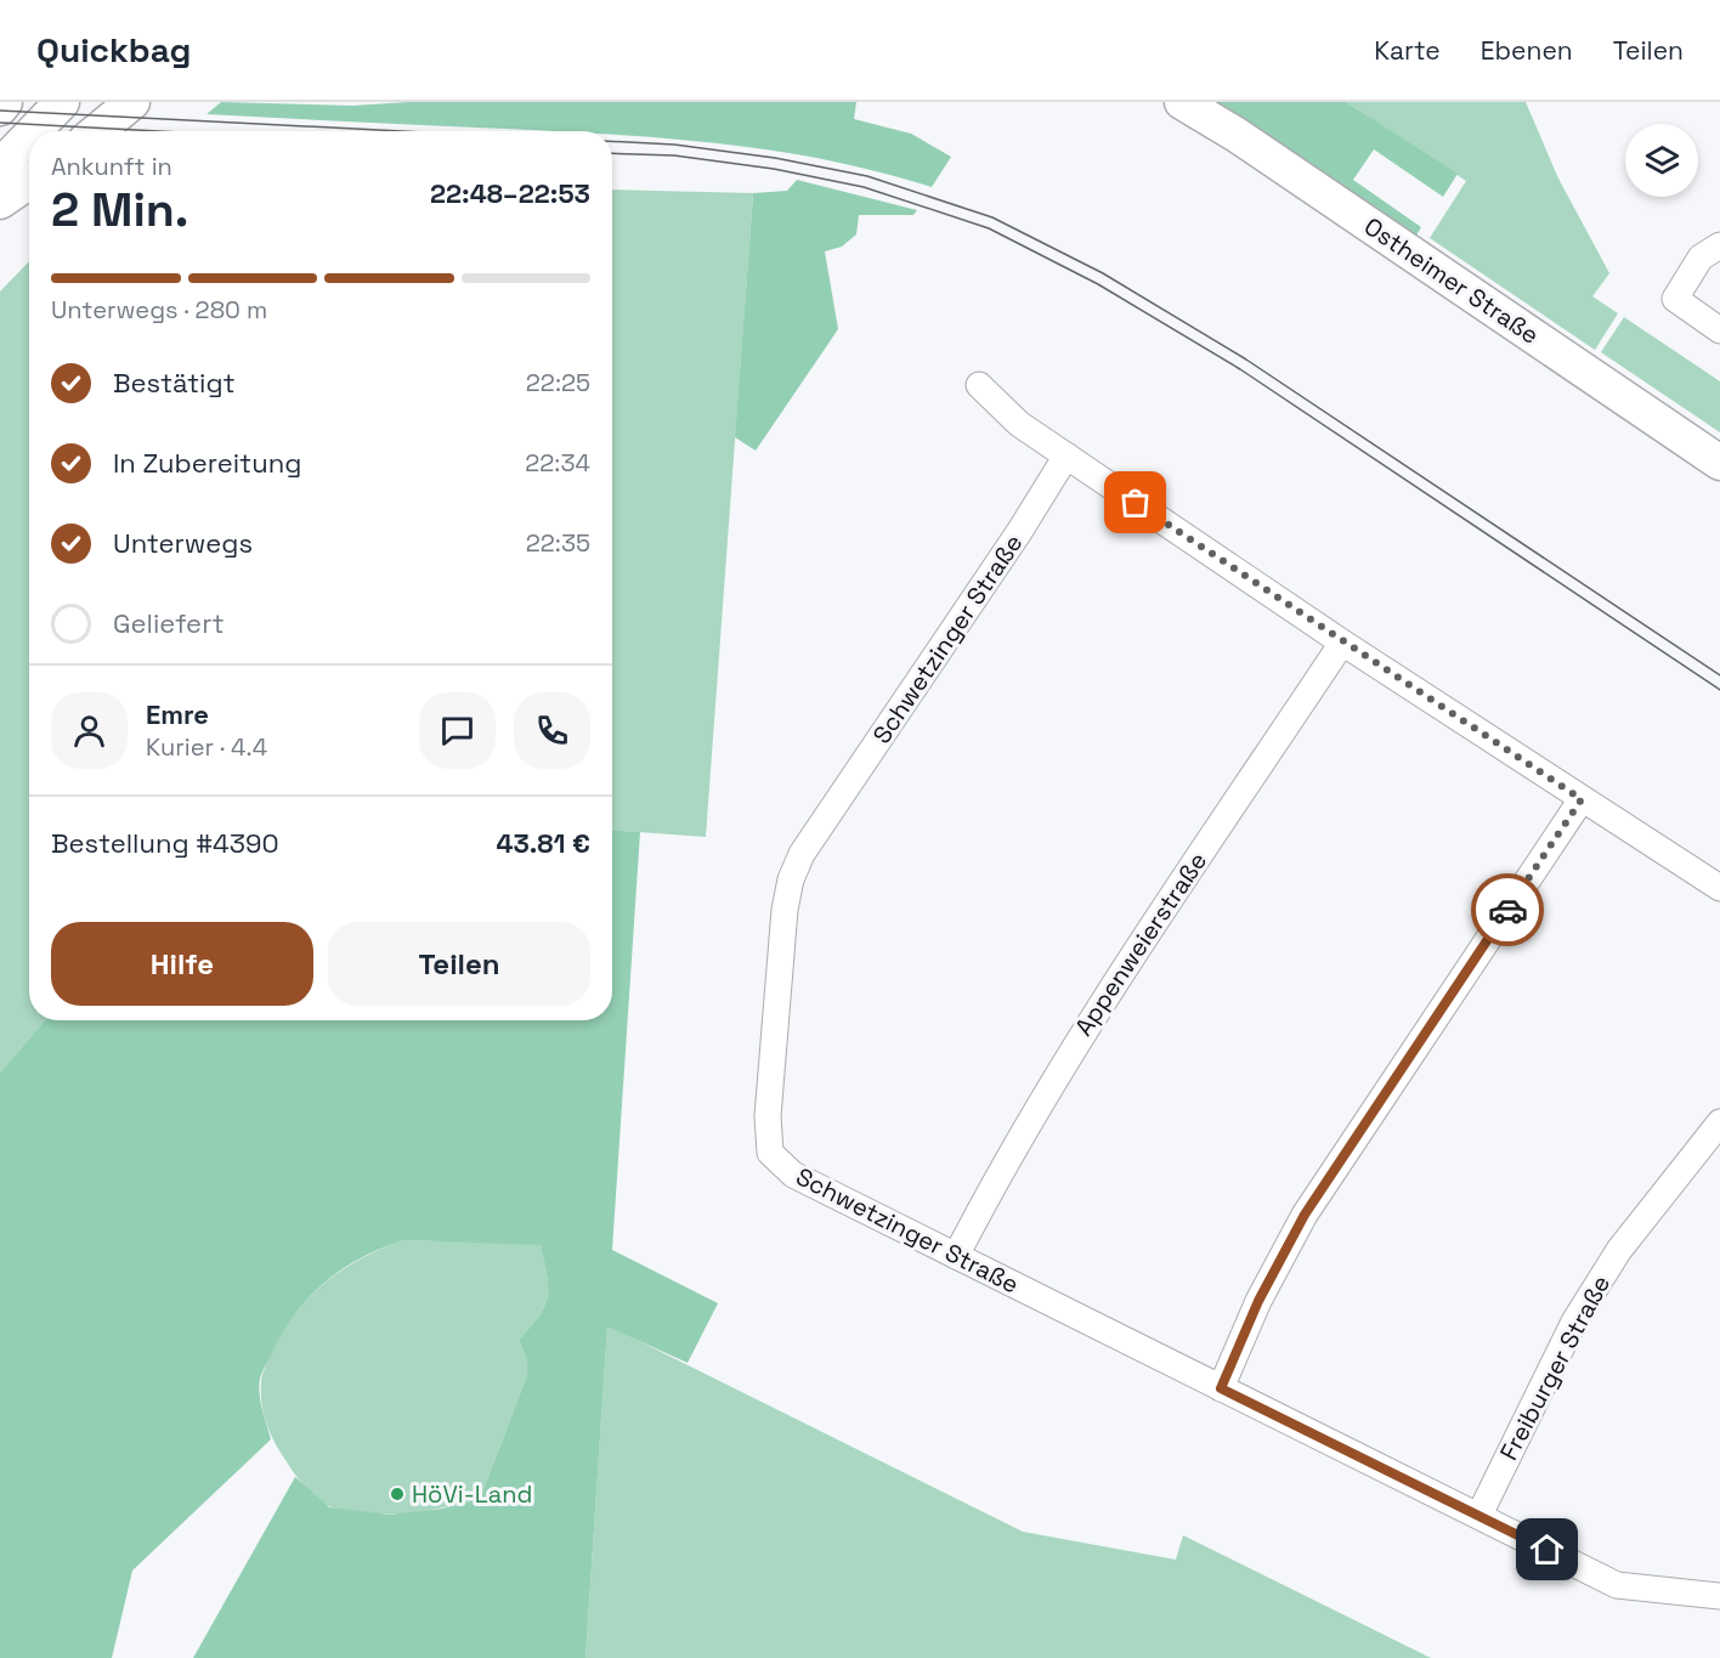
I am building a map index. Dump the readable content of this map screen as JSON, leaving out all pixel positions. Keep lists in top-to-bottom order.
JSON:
{
  "streets": {
    "main road": ["Ostheimer Straße"],
    "street": ["Schwetzinger Straße", "Appenweierstraße", "Freiburger Straße"]
  },
  "crossings": [
    ["Schwetzinger Straße", "Appenweierstraße"],
    ["Schwetzinger Straße", "Freiburger Straße"]
  ],
  "places": ["HöVi-Land"],
  "page": {
    "header": "Quickbag",
    "nav": ["Karte", "Ebenen", "Teilen"],
    "heading": ["2 Min.", "Ankunft in", "22:48–22:53"],
    "panel": [
      "Emre",
      "Kurier · 4.4",
      "Bestellung #4390",
      "43.81 €"
    ],
    "bar": "Unterwegs · 280 m",
    "list": [
      ["Bestätigt", "22:25"],
      ["In Zubereitung", "22:34"],
      ["Unterwegs", "22:35"],
      "Geliefert"
    ],
    "buttons": ["Hilfe", "Teilen"]
  }
}
